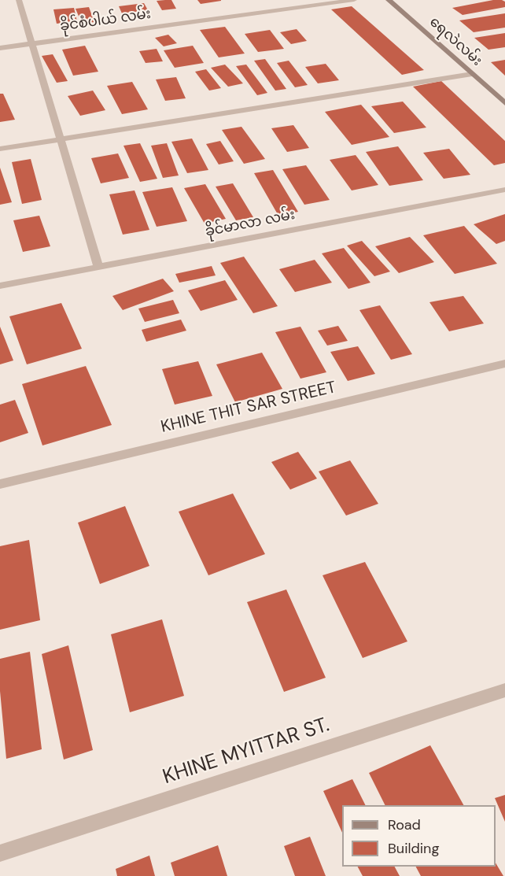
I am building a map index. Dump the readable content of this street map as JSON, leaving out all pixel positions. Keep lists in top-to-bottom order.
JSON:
{
  "streets": {
    "main road": ["ရေလဲလမ်း"],
    "street": [
      "ခိုင်စံပါယ် လမ်း",
      "ခိုင်မာလာ လမ်း",
      "KHINE THIT SAR STREET",
      "KHINE MYITTAR ST."
    ]
  },
  "legend": ["Road", "Building"]
}
